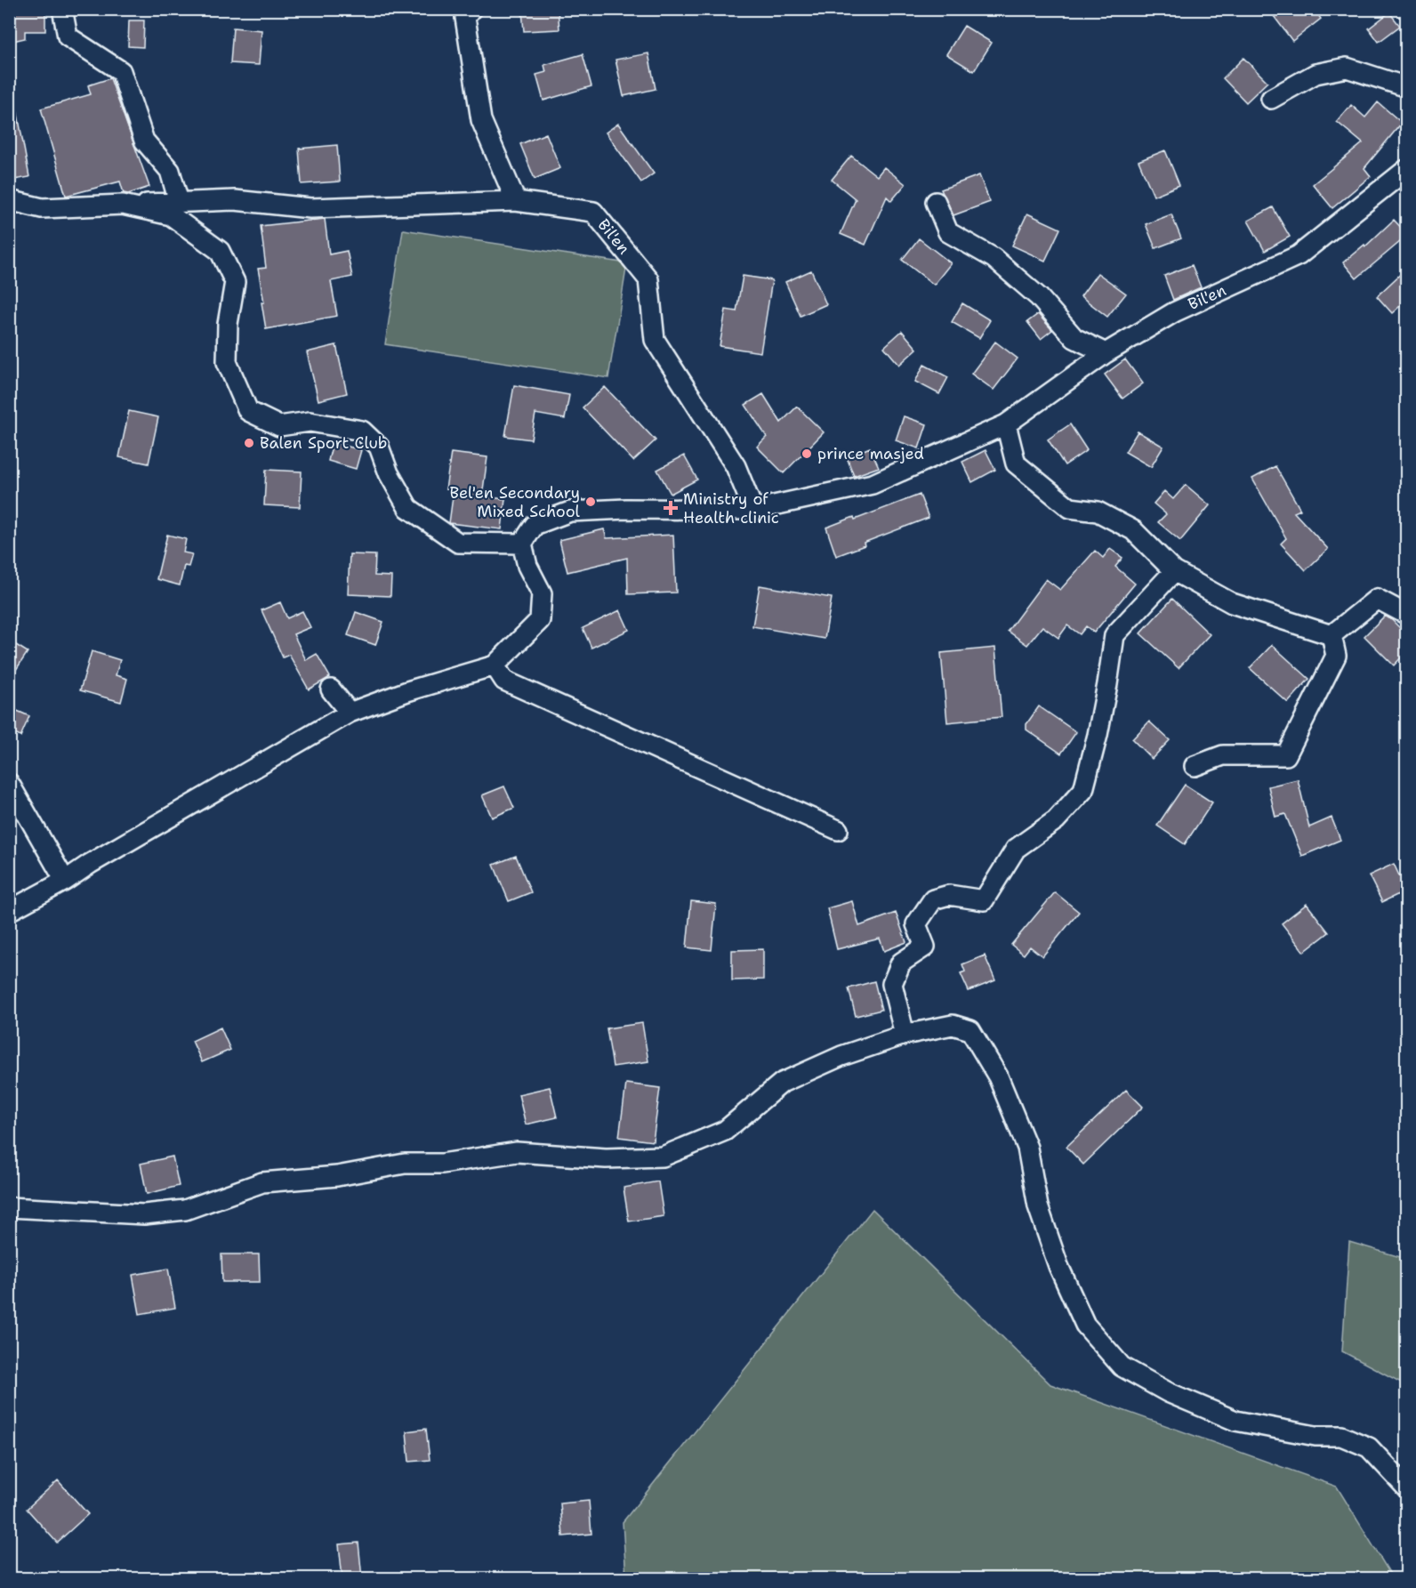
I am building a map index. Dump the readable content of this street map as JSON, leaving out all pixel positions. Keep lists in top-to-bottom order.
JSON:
{
  "streets": {
    "street": ["Bil'en"]
  },
  "places": {
    "other": ["Balen Sport Club", "prince masjed", "Bel'en Secondary Mixed School"],
    "health": ["Ministry of Health clinic"]
  }
}
